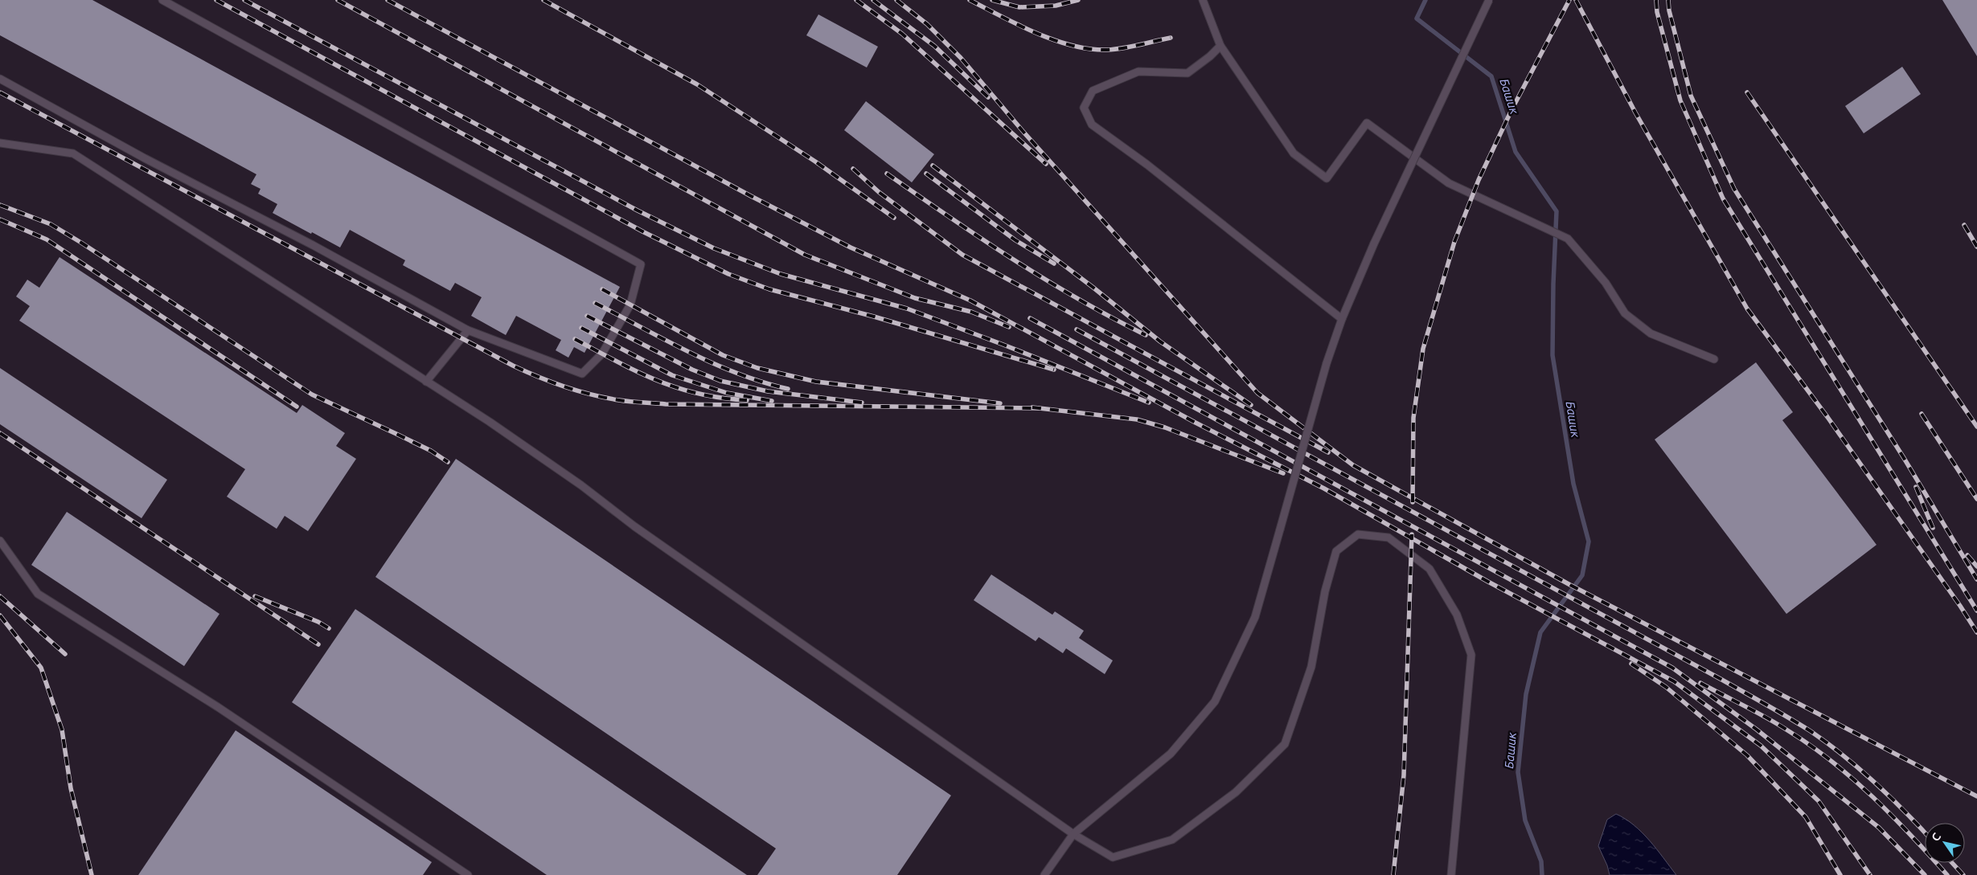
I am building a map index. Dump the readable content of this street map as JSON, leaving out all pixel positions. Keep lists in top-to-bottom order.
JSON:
{
  "water": ["Башик"],
  "north": "top left"
}
